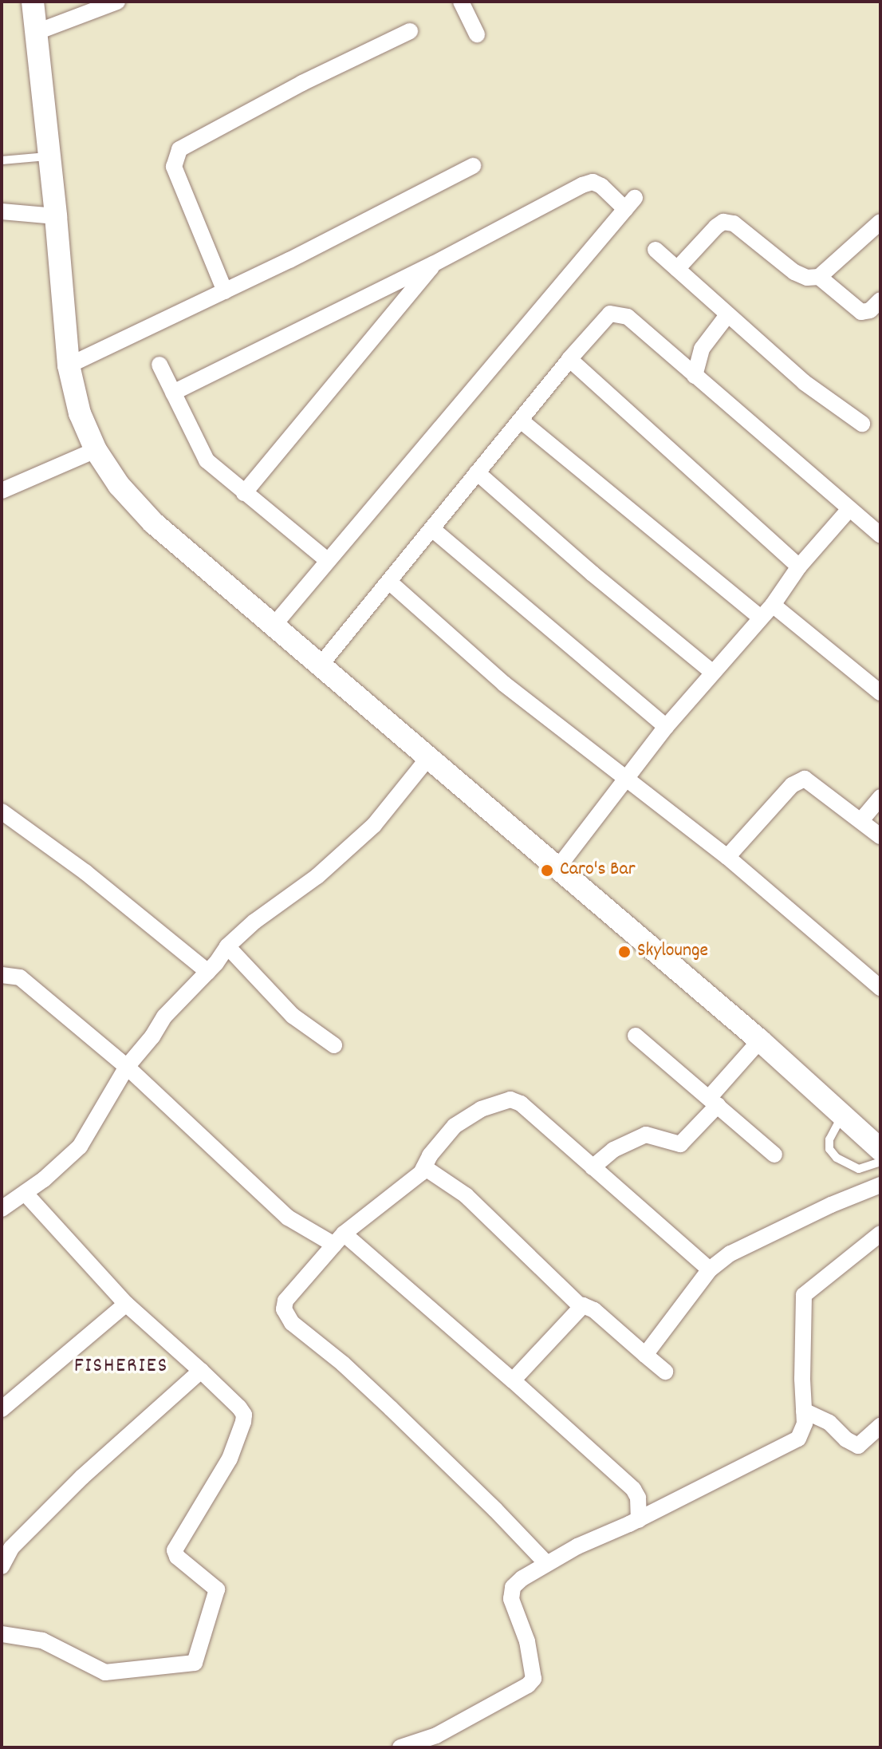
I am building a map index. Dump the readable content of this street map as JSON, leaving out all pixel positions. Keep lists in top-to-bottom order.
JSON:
{
  "districts": ["FISHERIES"],
  "places": ["Caro's Bar", "Skylounge"]
}
